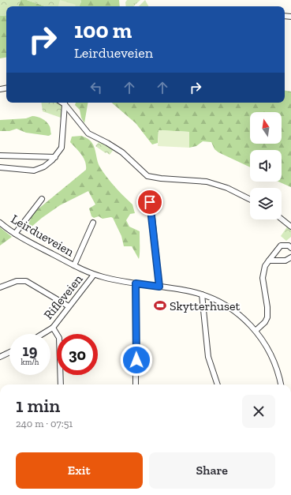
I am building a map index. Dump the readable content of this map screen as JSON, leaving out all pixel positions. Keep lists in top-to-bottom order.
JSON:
{
  "streets": {
    "street": ["Leirdueveien", "Rifleveien"]
  },
  "crossings": [
    ["Leirdueveien", "Rifleveien"]
  ],
  "places": {
    "sports": ["Skytterhuset"]
  },
  "north": "top",
  "page": {
    "turn": ["100 m", "Leirdueveien"],
    "speed": "19 km/h",
    "limit": "30",
    "heading": ["1 min", "240 m · 07:51"],
    "buttons": ["Exit", "Share"]
  }
}
